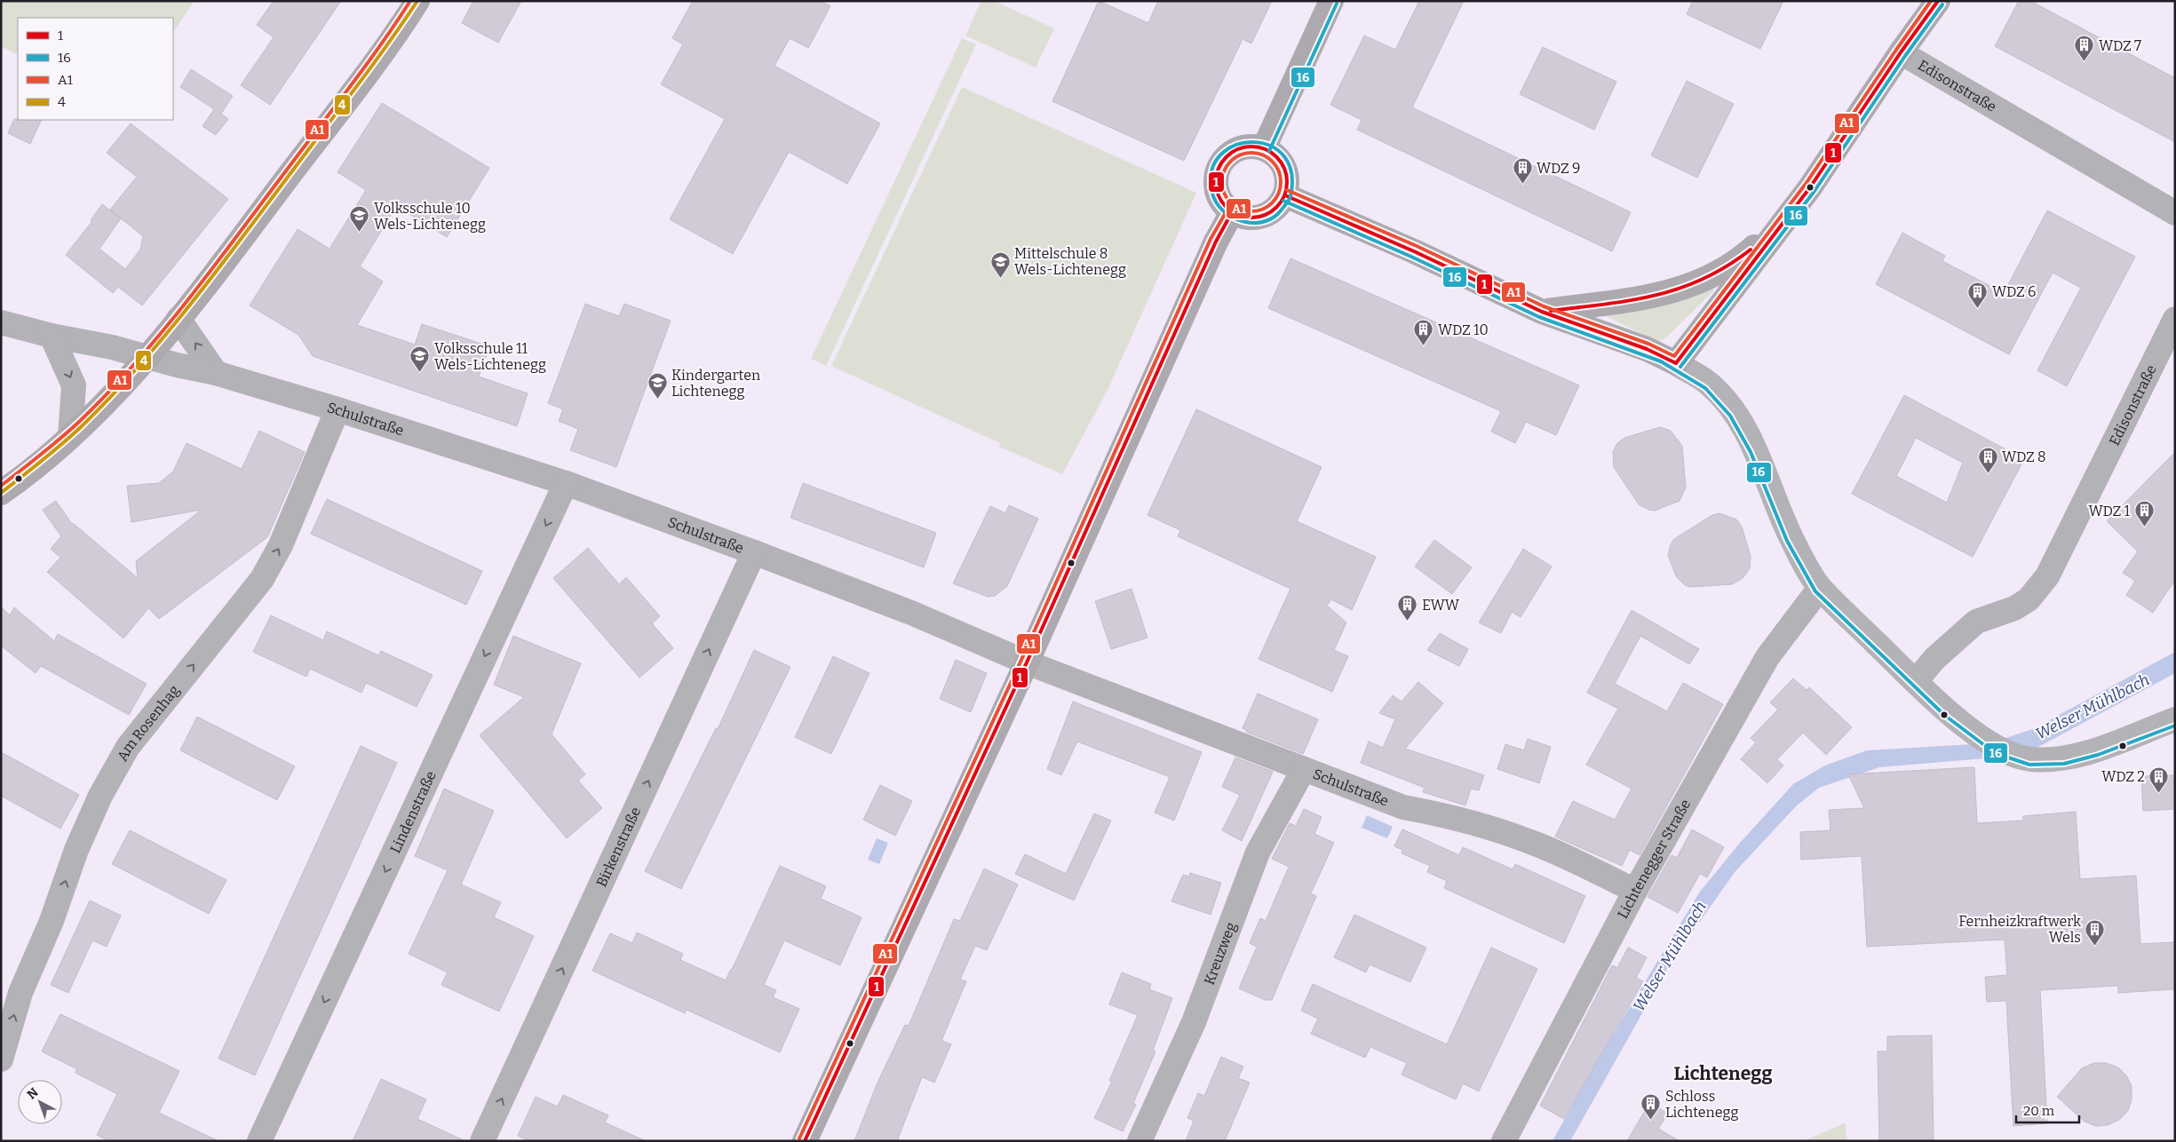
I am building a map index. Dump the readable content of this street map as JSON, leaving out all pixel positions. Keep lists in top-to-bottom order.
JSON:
{
  "streets": {
    "street": [
      "Edisonstraße",
      "Schulstraße",
      "Am Rosenhag",
      "Lindenstraße",
      "Birkenstraße",
      "Lichtenegger Straße",
      "Kreuzweg"
    ]
  },
  "crossings": [
    ["Schulstraße", "Am Rosenhag"],
    ["Schulstraße", "Lindenstraße"],
    ["Schulstraße", "Birkenstraße"],
    ["Schulstraße", "Lichtenegger Straße"],
    ["Schulstraße", "Kreuzweg"]
  ],
  "one_way": ["Am Rosenhag", "Lindenstraße", "Birkenstraße"],
  "districts": ["Lichtenegg"],
  "water": ["Welser Mühlbach"],
  "places": {
    "building": [
      "WDZ 7",
      "WDZ 9",
      "WDZ 6",
      "WDZ 10",
      "WDZ 8",
      "WDZ 1",
      "EWW",
      "WDZ 2",
      "Fernheizkraftwerk Wels",
      "Schloss Lichtenegg"
    ],
    "school or university": [
      "Volksschule 10 Wels-Lichtenegg",
      "Mittelschule 8 Wels-Lichtenegg",
      "Volksschule 11 Wels-Lichtenegg",
      "Kindergarten Lichtenegg"
    ]
  },
  "lines": [
    "transit line 1",
    "transit line A1",
    "transit line 4",
    "transit line 16"
  ],
  "legend": [
    "1",
    "16",
    "A1",
    "4"
  ],
  "scale_bar": "20 m",
  "north": "top left"
}
